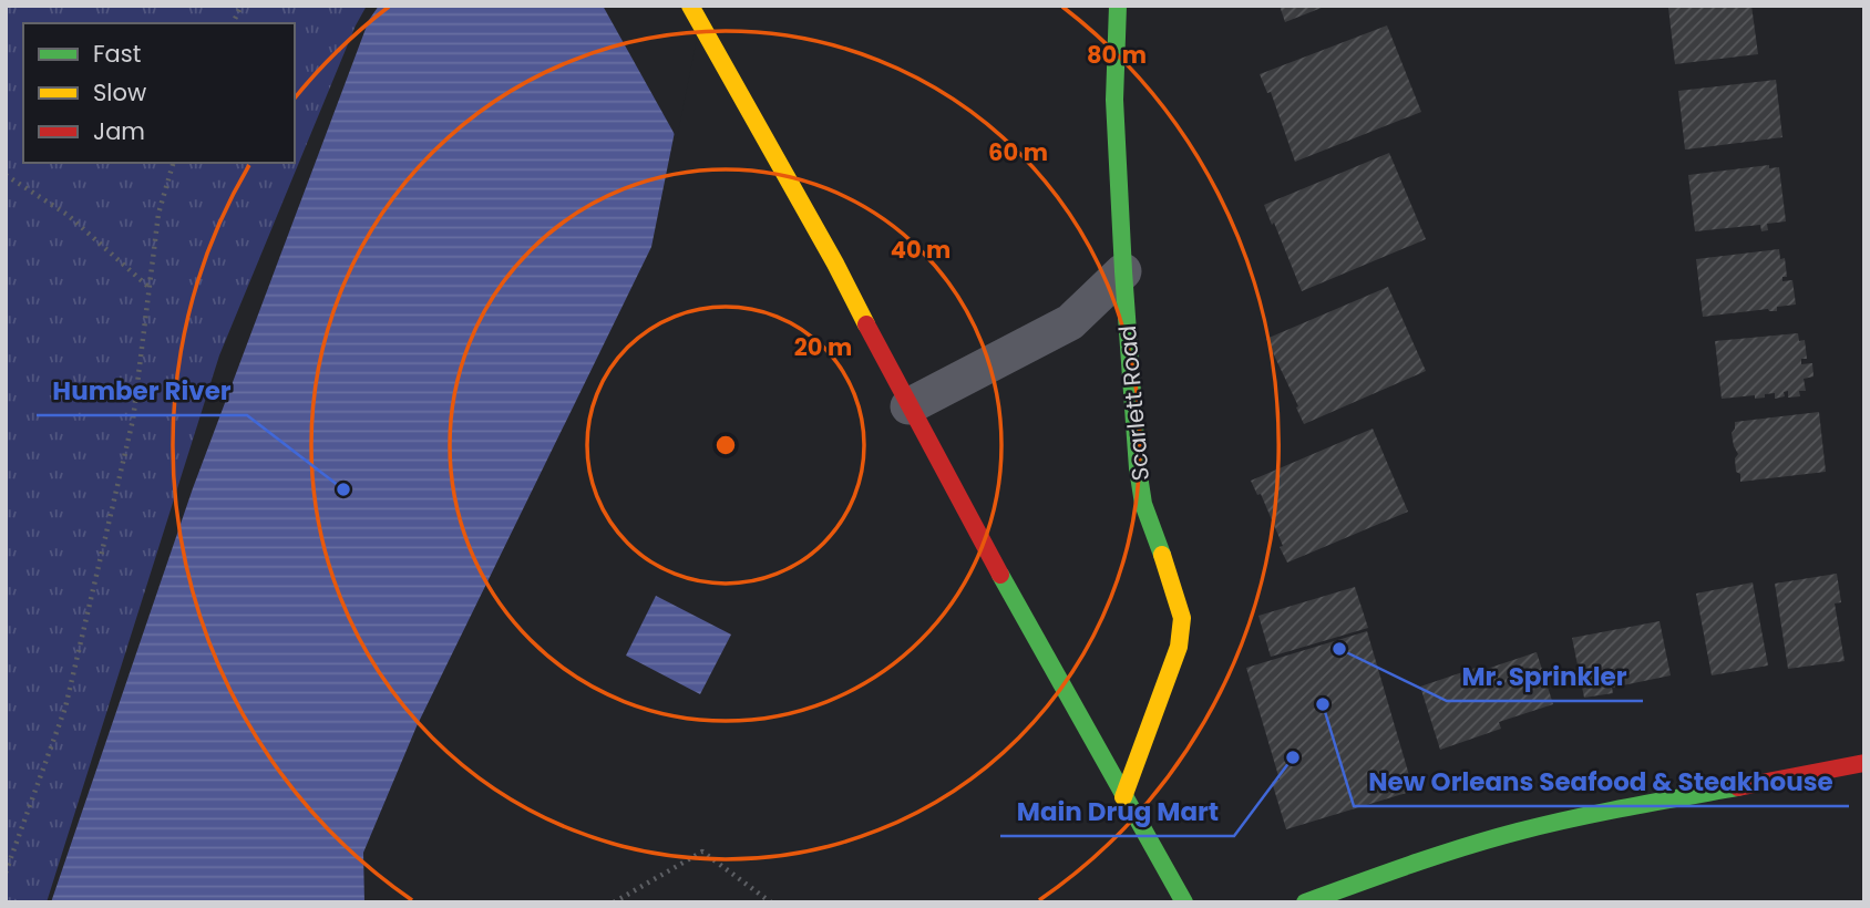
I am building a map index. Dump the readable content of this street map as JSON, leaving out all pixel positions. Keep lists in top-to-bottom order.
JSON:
{
  "streets": {
    "street": ["Scarlett Road"]
  },
  "places": [
    "Humber River",
    "Mr. Sprinkler",
    "New Orleans Seafood & Steakhouse",
    "Main Drug Mart"
  ],
  "legend": ["Fast", "Slow", "Jam"],
  "rings": [
    "80 m",
    "60 m",
    "40 m",
    "20 m"
  ]
}
